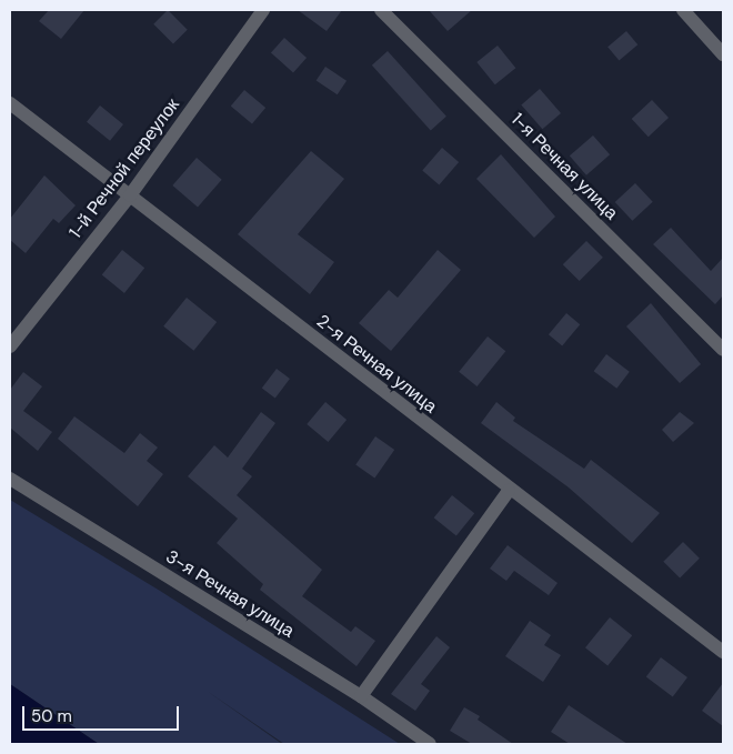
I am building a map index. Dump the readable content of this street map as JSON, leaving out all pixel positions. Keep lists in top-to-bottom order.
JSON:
{
  "streets": {
    "street": [
      "1-я Речная улица",
      "1-й Речной переулок",
      "2-я Речная улица",
      "3-я Речная улица"
    ]
  },
  "crossings": [
    ["1-й Речной переулок", "2-я Речная улица"]
  ],
  "scale_bar": "50 m"
}
